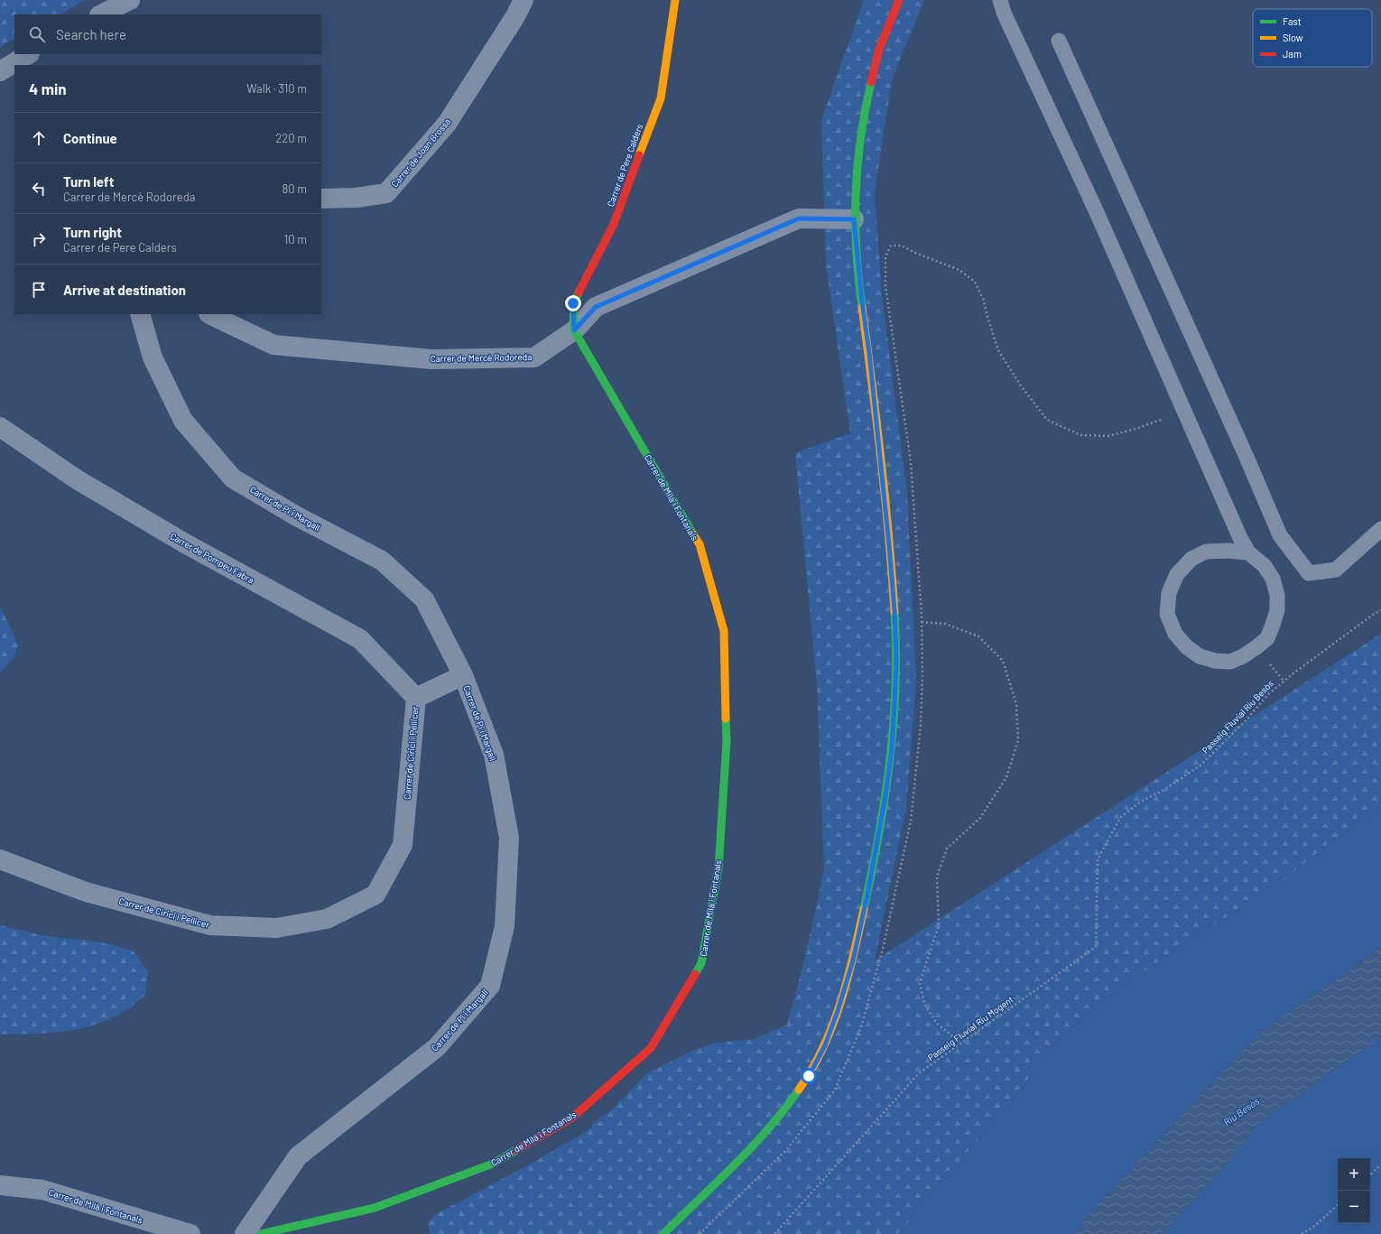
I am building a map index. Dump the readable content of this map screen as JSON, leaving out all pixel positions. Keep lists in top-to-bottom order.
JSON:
{
  "streets": {
    "street": [
      "Carrer de Joan Brossa",
      "Carrer de Pere Calders",
      "Carrer de Mercè Rodoreda",
      "Carrer de Milà i Fontanals",
      "Carrer de Pi i Margall",
      "Carrer de Pompeu Fabra",
      "Carrer de Cirici i Pellicer"
    ],
    "path": ["Passeig Fluvial Riu Besòs", "Passeig Fluvial Riu Mogent"]
  },
  "crossings": [
    ["Carrer de Pere Calders", "Carrer de Mercè Rodoreda"],
    ["Carrer de Pere Calders", "Carrer de Milà i Fontanals"],
    ["Carrer de Mercè Rodoreda", "Carrer de Milà i Fontanals"],
    ["Carrer de Pi i Margall", "Carrer de Cirici i Pellicer"],
    ["Carrer de Pompeu Fabra", "Carrer de Cirici i Pellicer"],
    ["Passeig Fluvial Riu Besòs", "Passeig Fluvial Riu Mogent"]
  ],
  "water": ["Riu Besòs"],
  "legend": ["Fast", "Slow", "Jam"],
  "page": {
    "search": "Search here",
    "heading": ["4 min", "Walk · 310 m"],
    "list": [
      ["Continue", "220 m"],
      ["Turn left", "Carrer de Mercè Rodoreda", "80 m"],
      ["Turn right", "Carrer de Pere Calders", "10 m"],
      "Arrive at destination"
    ],
    "map_buttons": ["+", "−"]
  }
}
